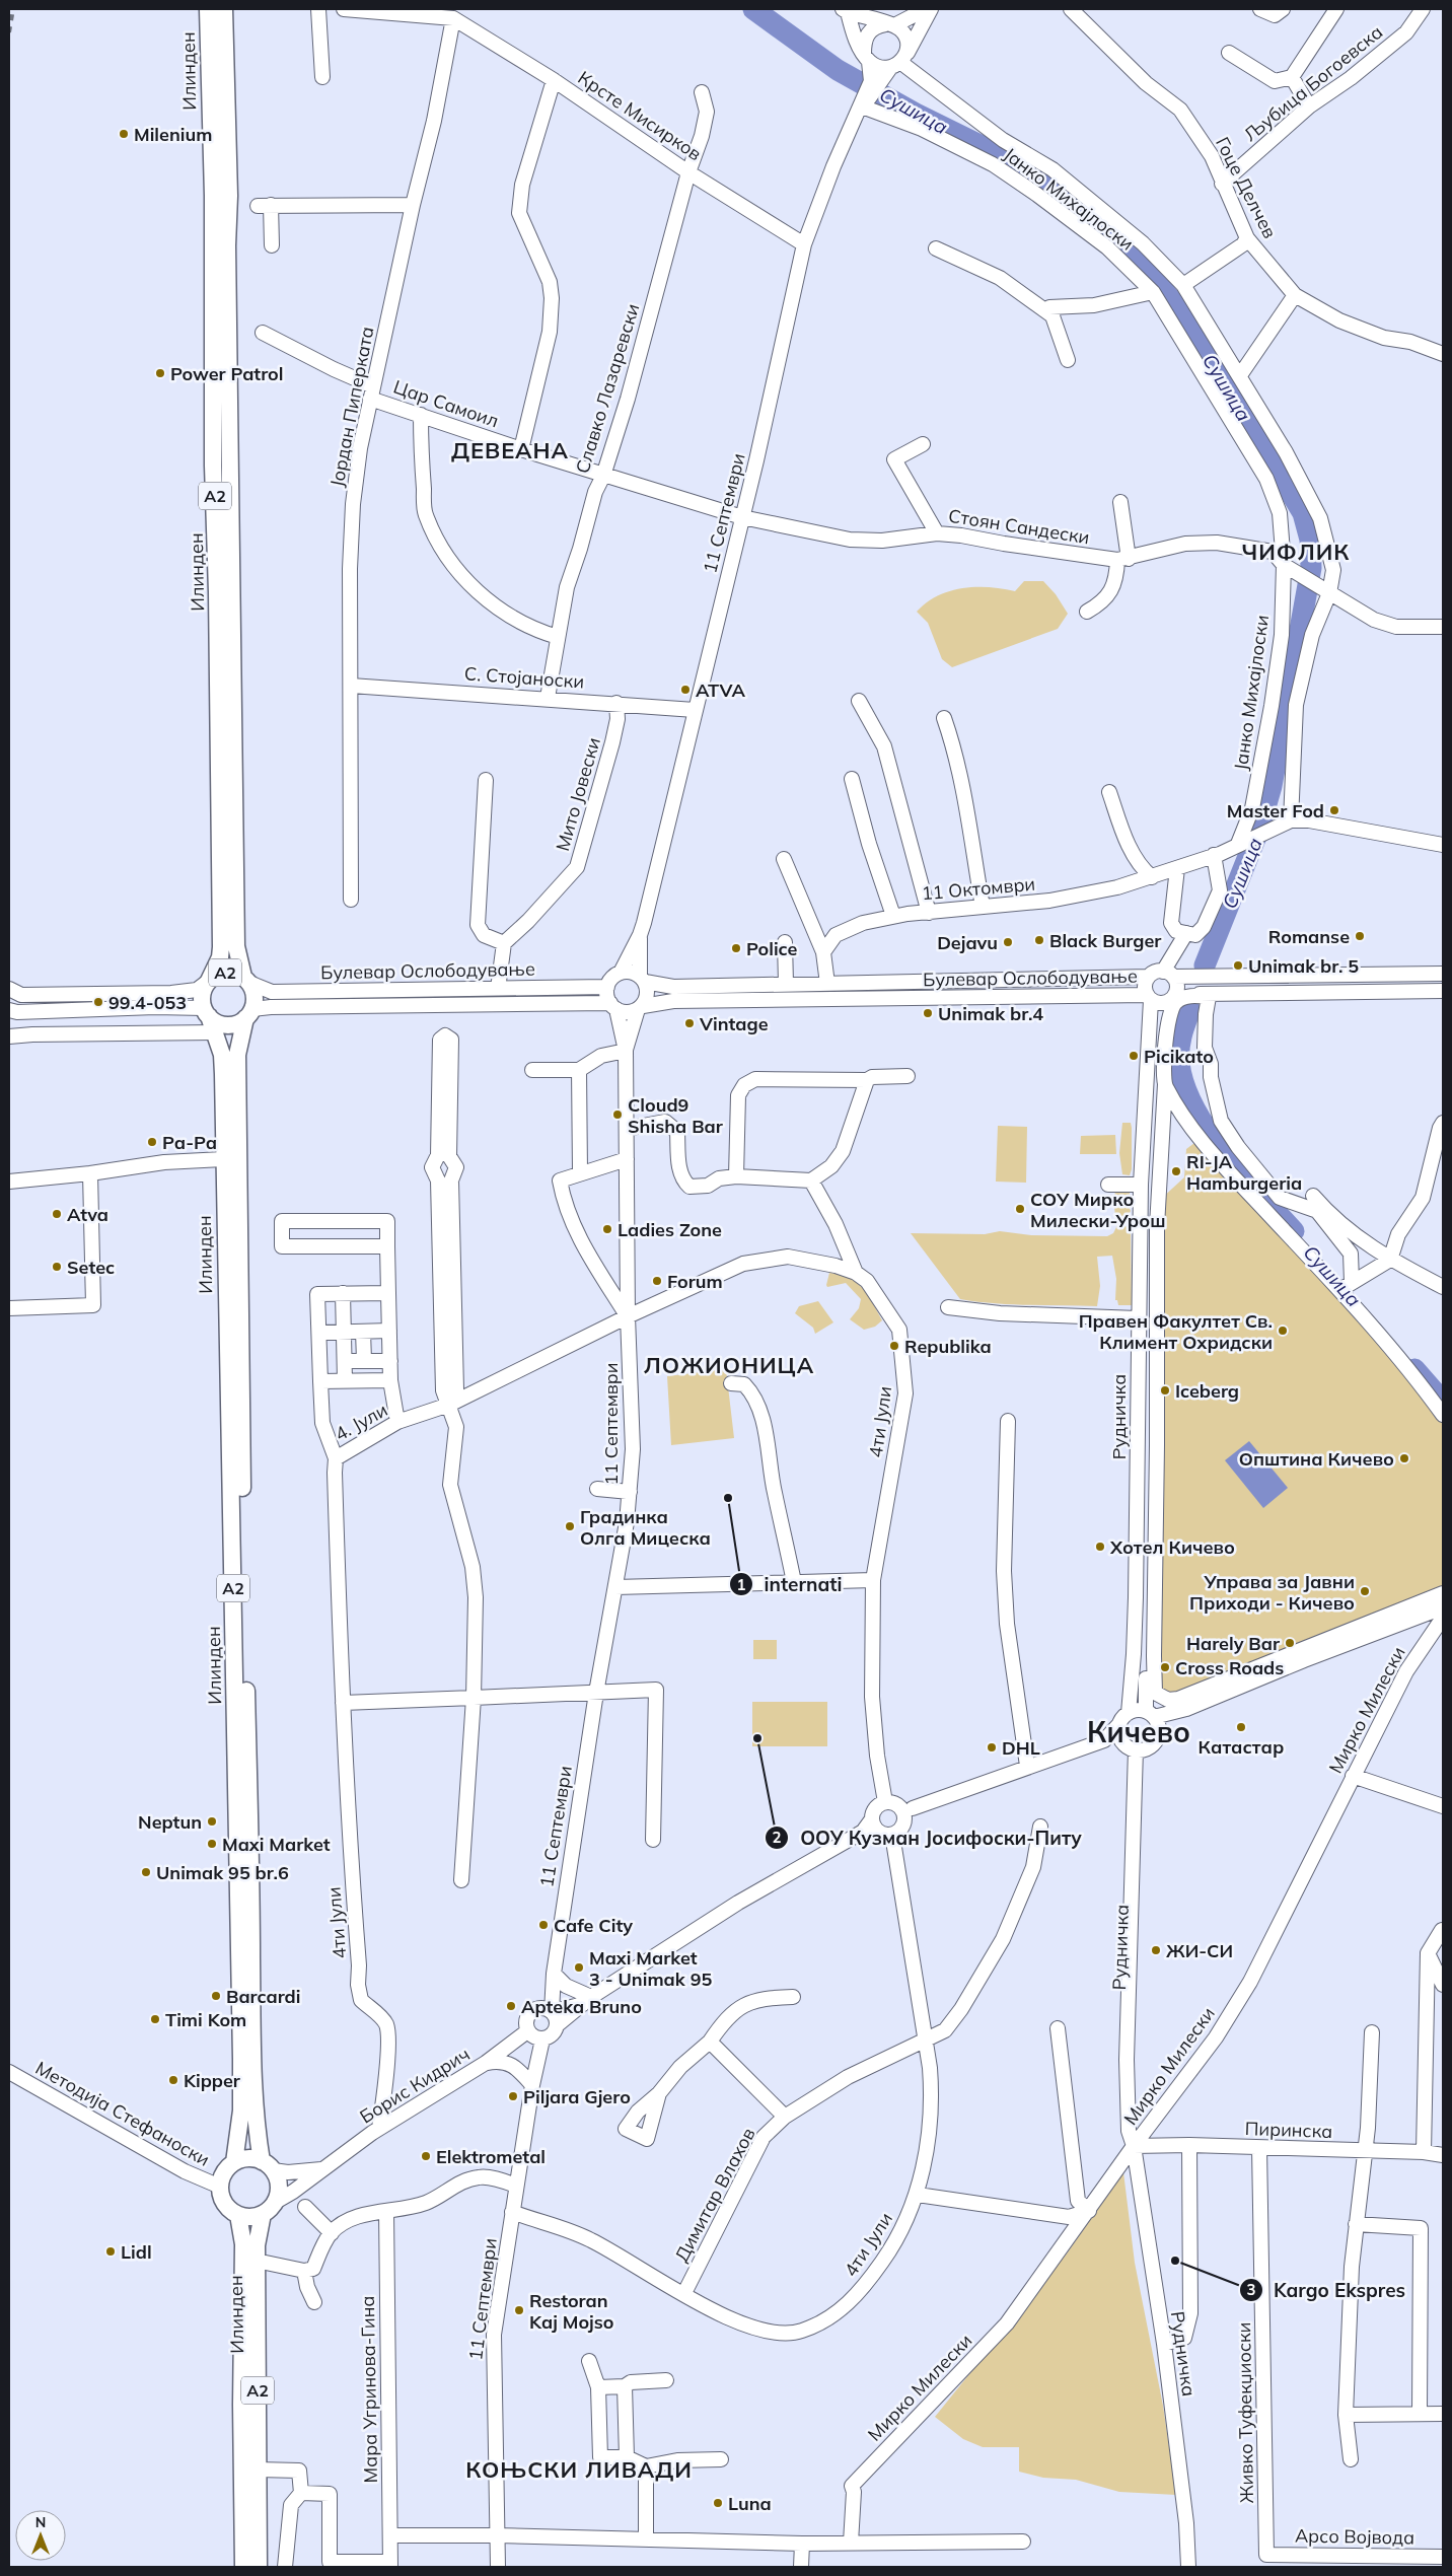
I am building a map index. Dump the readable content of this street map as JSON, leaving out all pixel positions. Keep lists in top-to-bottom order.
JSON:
{
  "streets": {
    "main road": ["Илинден", "A2"],
    "street": [
      "Љубица Богоевска",
      "Крсте Мисирков",
      "Гоце Делчев",
      "Јанко Михајлоски",
      "Славко Лазаревски",
      "Цар Самоил",
      "Јордан Пиперката",
      "11 Септември",
      "Стоян Сандески",
      "С. Стојаноски",
      "Мито Јовески",
      "11 Октомври",
      "Булевар Ослободување",
      "Рудничка",
      "4. Јули",
      "4ти Јули",
      "Мирко Милески",
      "Борис Кидрич",
      "Методија Стефаноски",
      "Пиринска",
      "Димитар Влахов",
      "Мара Угринова-Гина",
      "Живко Туфекџиоски",
      "Арсо Војвода"
    ]
  },
  "crossings": [
    ["Илинден", "A2"],
    ["Илинден", "Булевар Ослободување"],
    ["Илинден", "Борис Кидрич"],
    ["Илинден", "Методија Стефаноски"],
    ["Љубица Богоевска", "Гоце Делчев"],
    ["Крсте Мисирков", "Славко Лазаревски"],
    ["Крсте Мисирков", "Јордан Пиперката"],
    ["Крсте Мисирков", "11 Септември"],
    ["Јанко Михајлоски", "11 Септември"],
    ["Јанко Михајлоски", "Стоян Сандески"],
    ["Славко Лазаревски", "Цар Самоил"],
    ["Славко Лазаревски", "С. Стојаноски"],
    ["Цар Самоил", "Јордан Пиперката"],
    ["Цар Самоил", "11 Септември"],
    ["Цар Самоил", "Стоян Сандески"],
    ["Јордан Пиперката", "С. Стојаноски"],
    ["A2", "Булевар Ослободување"],
    ["11 Септември", "Стоян Сандески"],
    ["11 Септември", "С. Стојаноски"],
    ["11 Септември", "Булевар Ослободување"],
    ["11 Септември", "4. Јули"],
    ["11 Септември", "4ти Јули"],
    ["11 Септември", "Борис Кидрич"],
    ["С. Стојаноски", "Мито Јовески"],
    ["Булевар Ослободување", "Рудничка"],
    ["Рудничка", "Мирко Милески"],
    ["Рудничка", "Пиринска"],
    ["4. Јули", "4ти Јули"],
    ["4ти Јули", "Борис Кидрич"],
    ["4ти Јули", "Димитар Влахов"],
    ["Мирко Милески", "Пиринска"],
    ["Борис Кидрич", "Методија Стефаноски"],
    ["Пиринска", "Живко Туфекџиоски"],
    ["Живко Туфекџиоски", "Арсо Војвода"]
  ],
  "districts": [
    "ДЕВЕАНА",
    "ЧИФЛИК",
    "ЛОЖИОНИЦА",
    "Кичево",
    "КОЊСКИ ЛИВАДИ"
  ],
  "water": ["Сушица"],
  "places": [
    "Milenium",
    "Power Patrol",
    "ATVA",
    "Master Fod",
    "Romanse",
    "Black Burger",
    "Dejavu",
    "Police",
    "Unimak br. 5",
    "99.4-053",
    "Unimak br.4",
    "Vintage",
    "Picikato",
    "Cloud9 Shisha Bar",
    "Ра-Ра",
    "RI-JA Hamburgeria",
    "СОУ Мирко Милески-Урош",
    "Atva",
    "Ladies Zone",
    "Setec",
    "Forum",
    "Правен Факултет Св. Климент Охридски",
    "Republika",
    "Iceberg",
    "Општина Кичево",
    "internati",
    "Градинка Олга Мицеска",
    "Хотел Кичево",
    "Управа за Јавни Приходи - Кичево",
    "Harely Bar",
    "Cross Roads",
    "Катастар",
    "ООУ Кузман Јосифоски-Питу",
    "DHL",
    "Neptun",
    "Maxi Market",
    "Unimak 95 br.6",
    "Cafe City",
    "ЖИ-СИ",
    "Maxi Market 3 - Unimak 95",
    "Barcardi",
    "Apteka Bruno",
    "Timi Kom",
    "Kipper",
    "Piljara Gjero",
    "Elektrometal",
    "Lidl",
    "Kargo Ekspres",
    "Restoran Kaj Mojso",
    "Luna"
  ],
  "north": "top"
}
